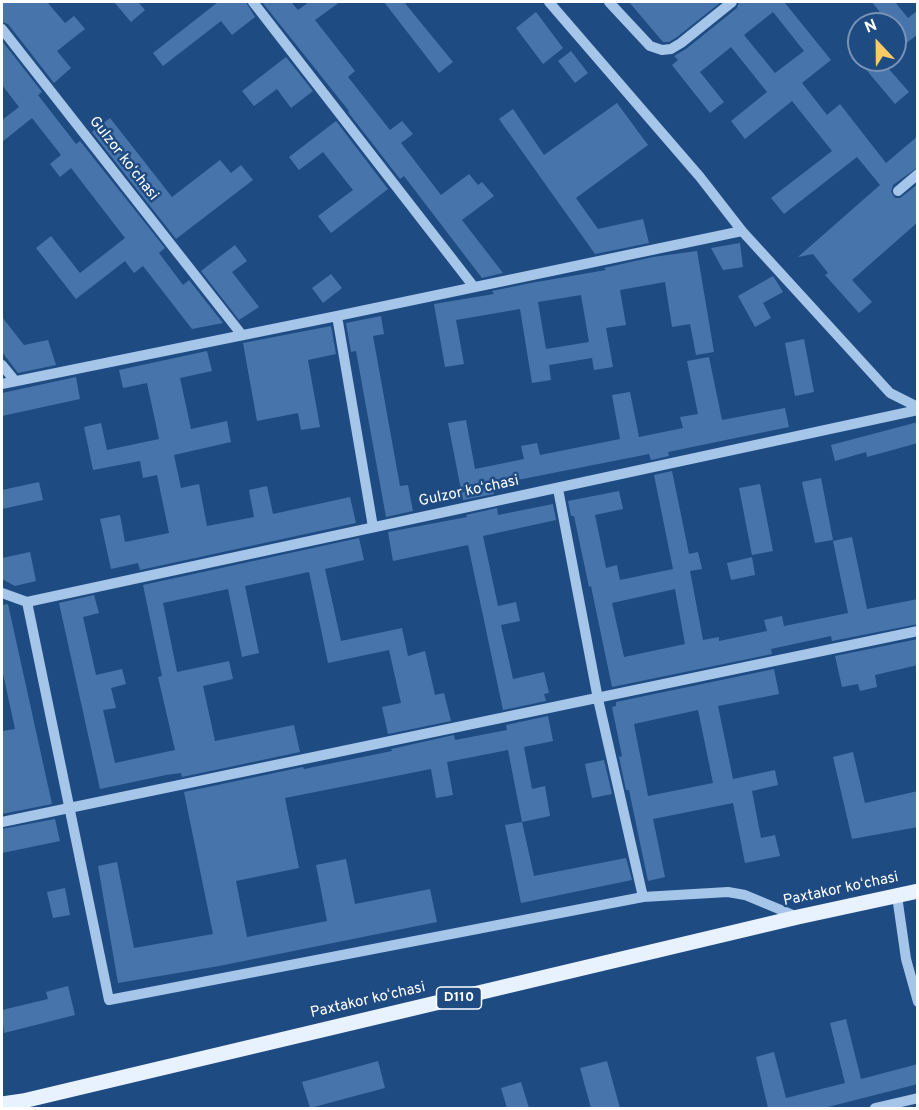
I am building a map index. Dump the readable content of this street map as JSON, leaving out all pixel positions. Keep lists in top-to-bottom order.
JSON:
{
  "streets": {
    "main road": ["Paxtakor koʻchasi", "D110"],
    "street": ["Gulzor koʻchasi"]
  },
  "north": "top"
}
